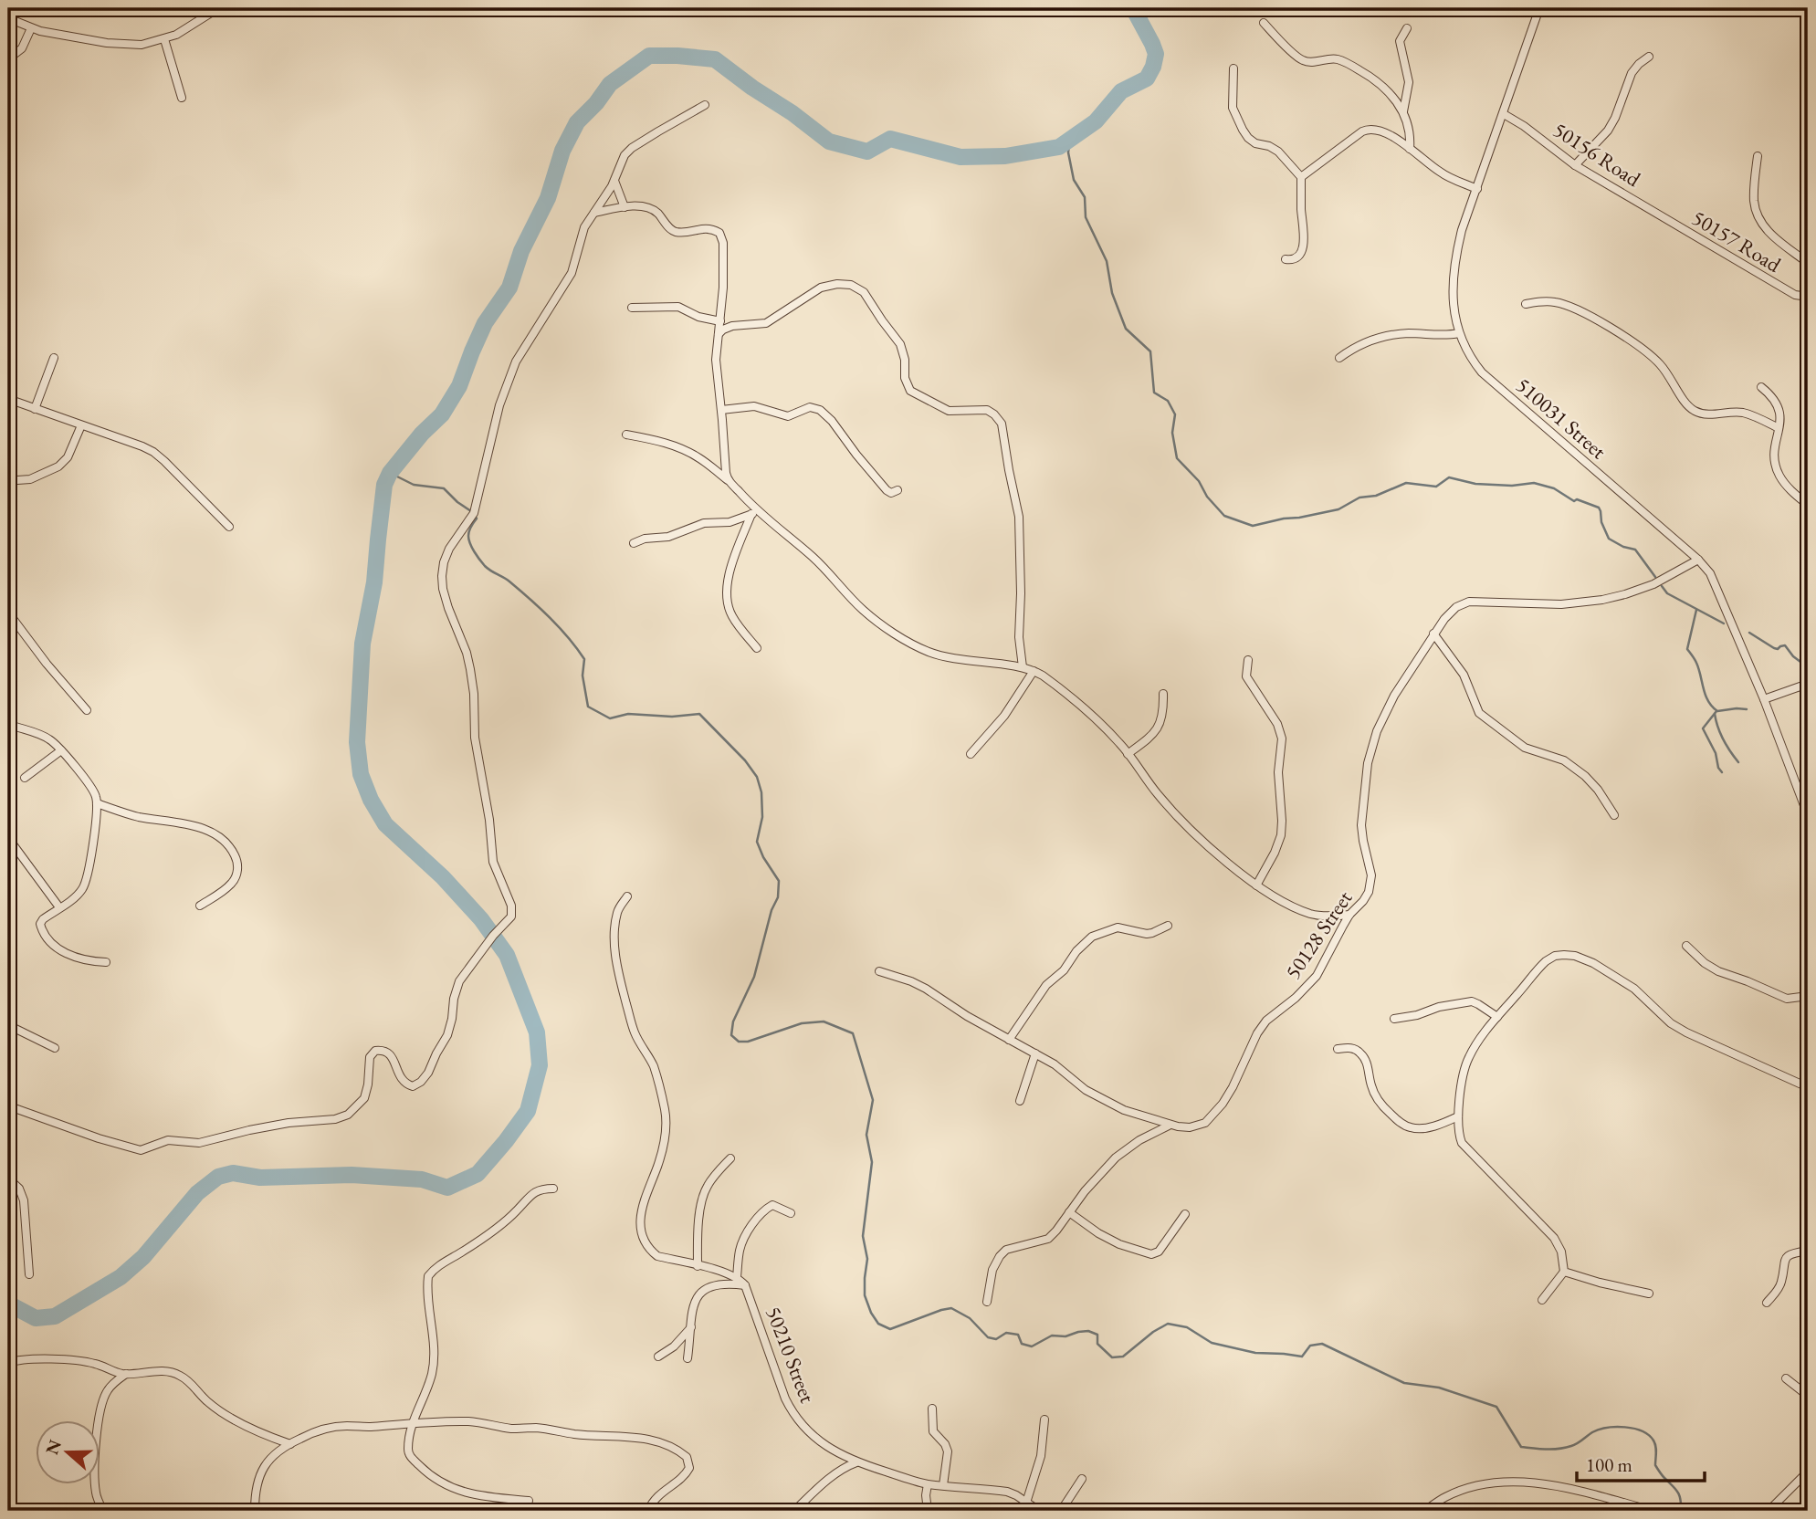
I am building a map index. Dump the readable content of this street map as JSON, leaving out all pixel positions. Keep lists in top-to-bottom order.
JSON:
{
  "streets": {
    "street": [
      "50156 Road",
      "50157 Road",
      "510031 Street",
      "50128 Street",
      "50210 Street"
    ]
  },
  "crossings": [
    ["50156 Road", "50157 Road"],
    ["50156 Road", "510031 Street"],
    ["510031 Street", "50128 Street"]
  ],
  "scale_bar": "100 m",
  "north": "left"
}
